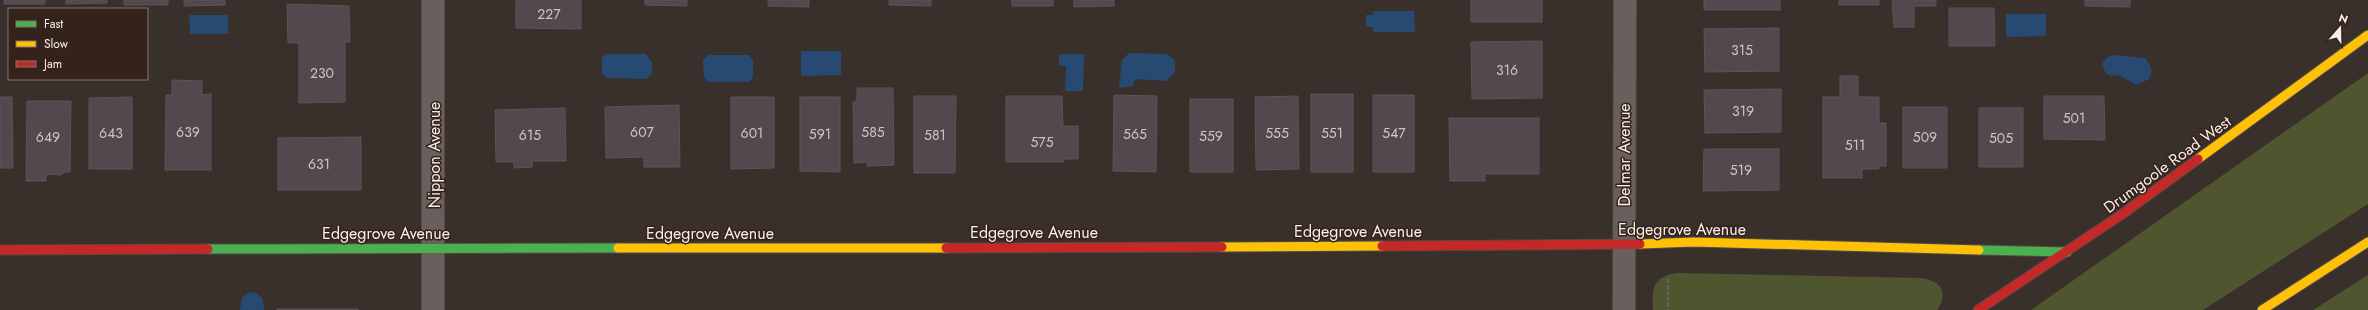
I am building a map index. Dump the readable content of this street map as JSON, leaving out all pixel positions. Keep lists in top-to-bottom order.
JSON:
{
  "streets": {
    "main road": ["Drumgoole Road West", "Edgegrove Avenue"],
    "street": ["Nippon Avenue", "Delmar Avenue"]
  },
  "crossings": [
    ["Nippon Avenue", "Edgegrove Avenue"],
    ["Delmar Avenue", "Edgegrove Avenue"],
    ["Drumgoole Road West", "Edgegrove Avenue"]
  ],
  "house_numbers": [
    "227",
    "315",
    "316",
    "230",
    "319",
    "501",
    "639",
    "607",
    "585",
    "643",
    "601",
    "555",
    "551",
    "547",
    "591",
    "565",
    "615",
    "581",
    "559",
    "649",
    "509",
    "505",
    "575",
    "511",
    "631",
    "519"
  ],
  "legend": ["Fast", "Slow", "Jam"],
  "north": "top"
}
